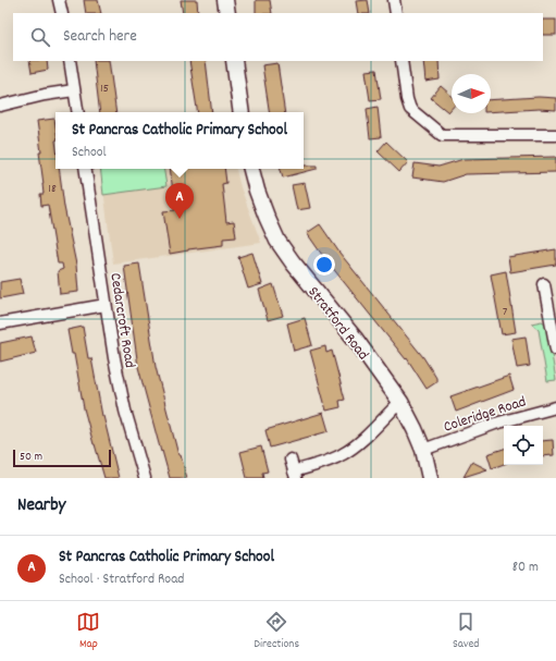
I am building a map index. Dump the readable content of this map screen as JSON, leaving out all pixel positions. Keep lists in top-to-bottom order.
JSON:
{
  "streets": {
    "street": ["Cedarcroft Road", "Stratford Road", "Coleridge Road"]
  },
  "crossings": [
    ["Stratford Road", "Coleridge Road"]
  ],
  "house_numbers": ["15", "18", "7"],
  "scale_bar": "50 m",
  "north": "right",
  "page": {
    "search": "Search here",
    "popup": ["St Pancras Catholic Primary School", "School"],
    "pins": "A",
    "scale": "50 m",
    "heading": "Nearby",
    "list": [
      {
        "mark": "A",
        "name": "St Pancras Catholic Primary School",
        "note": "School · Stratford Road",
        "value": "80 m"
      }
    ],
    "nav": ["Map", "Directions", "Saved"]
  }
}
